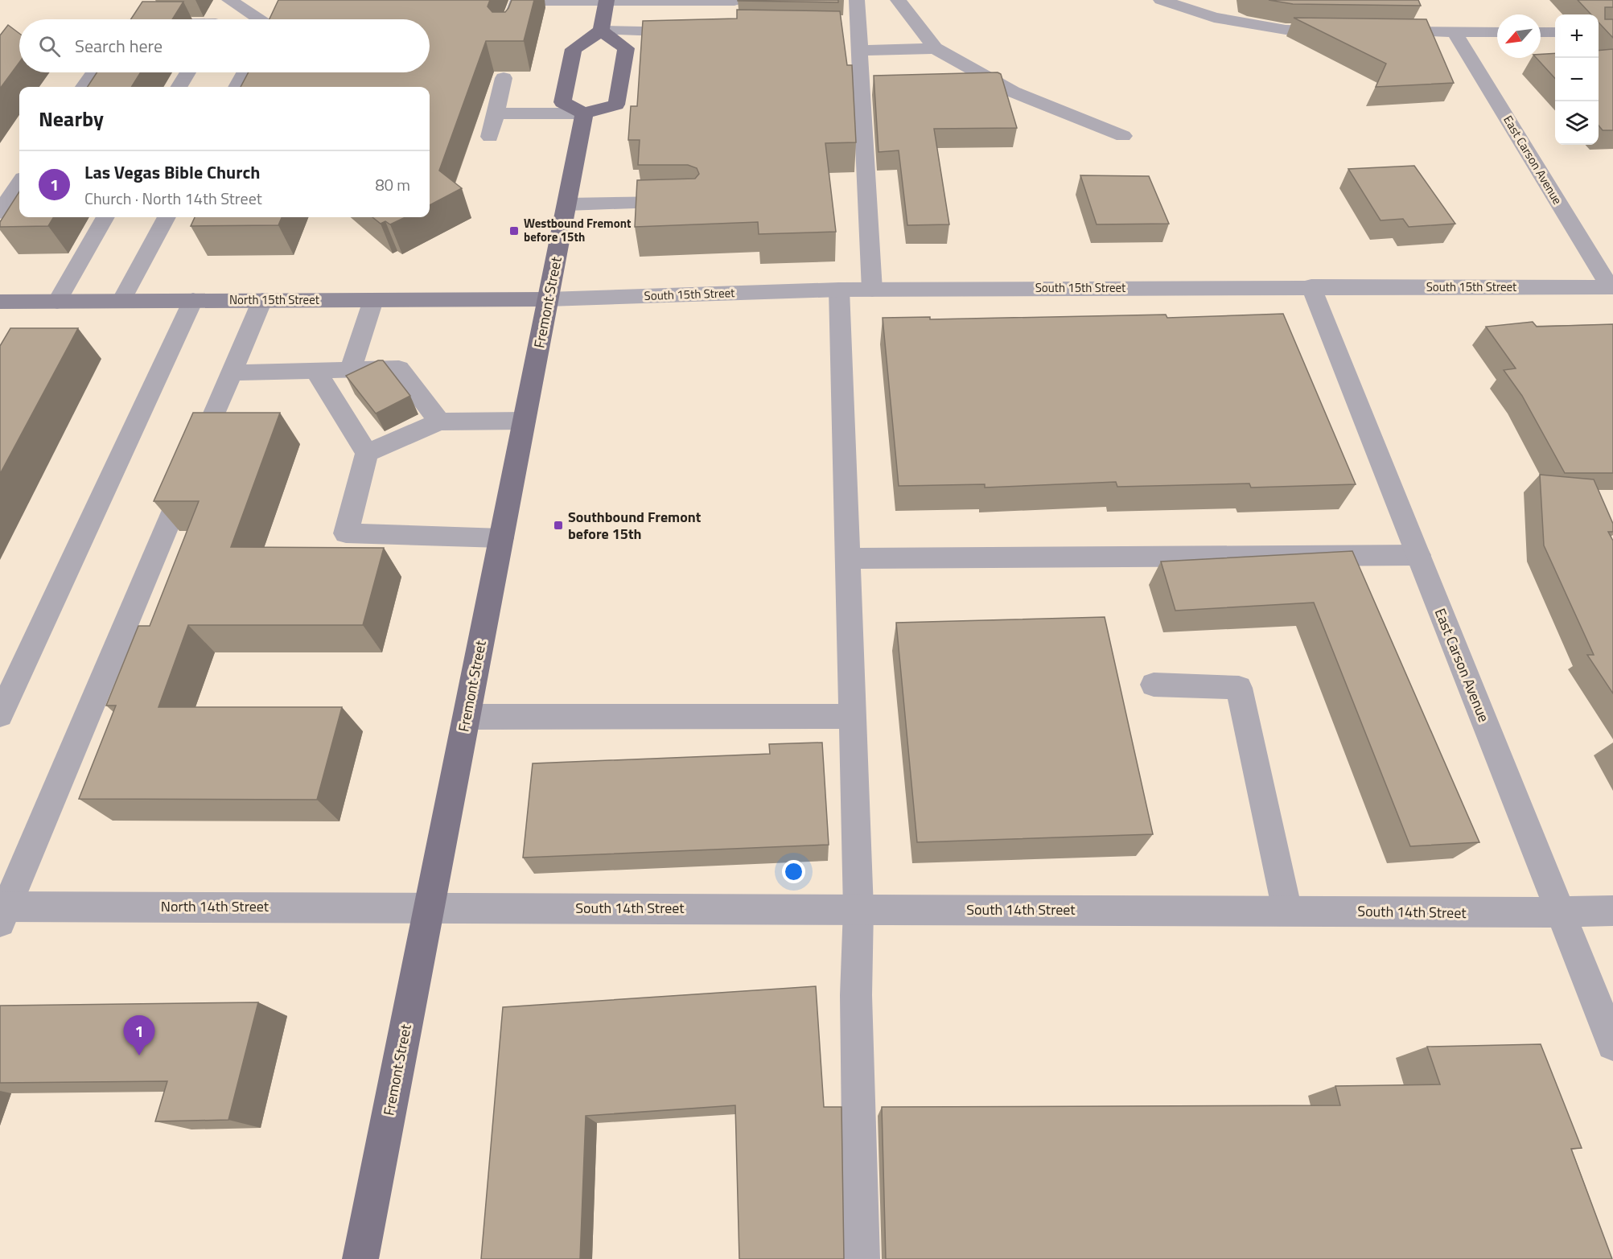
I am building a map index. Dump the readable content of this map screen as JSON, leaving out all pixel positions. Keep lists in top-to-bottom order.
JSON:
{
  "streets": {
    "main road": ["Fremont Street"],
    "street": [
      "East Carson Avenue",
      "South 15th Street",
      "North 15th Street",
      "North 14th Street",
      "South 14th Street"
    ]
  },
  "crossings": [
    ["East Carson Avenue", "South 15th Street"],
    ["East Carson Avenue", "South 14th Street"],
    ["South 15th Street", "North 15th Street"],
    ["South 15th Street", "Fremont Street"],
    ["North 15th Street", "Fremont Street"],
    ["Fremont Street", "North 14th Street"],
    ["Fremont Street", "South 14th Street"],
    ["North 14th Street", "South 14th Street"]
  ],
  "places": {
    "transit": ["Westbound Fremont before 15th", "Southbound Fremont before 15th"]
  },
  "north": "bottom left",
  "page": {
    "map_buttons": ["+", "−"],
    "search": "Search here",
    "heading": "Nearby",
    "list": [
      {
        "mark": "1",
        "name": "Las Vegas Bible Church",
        "note": "Church · North 14th Street",
        "value": "80 m"
      }
    ],
    "pins": "1"
  }
}
